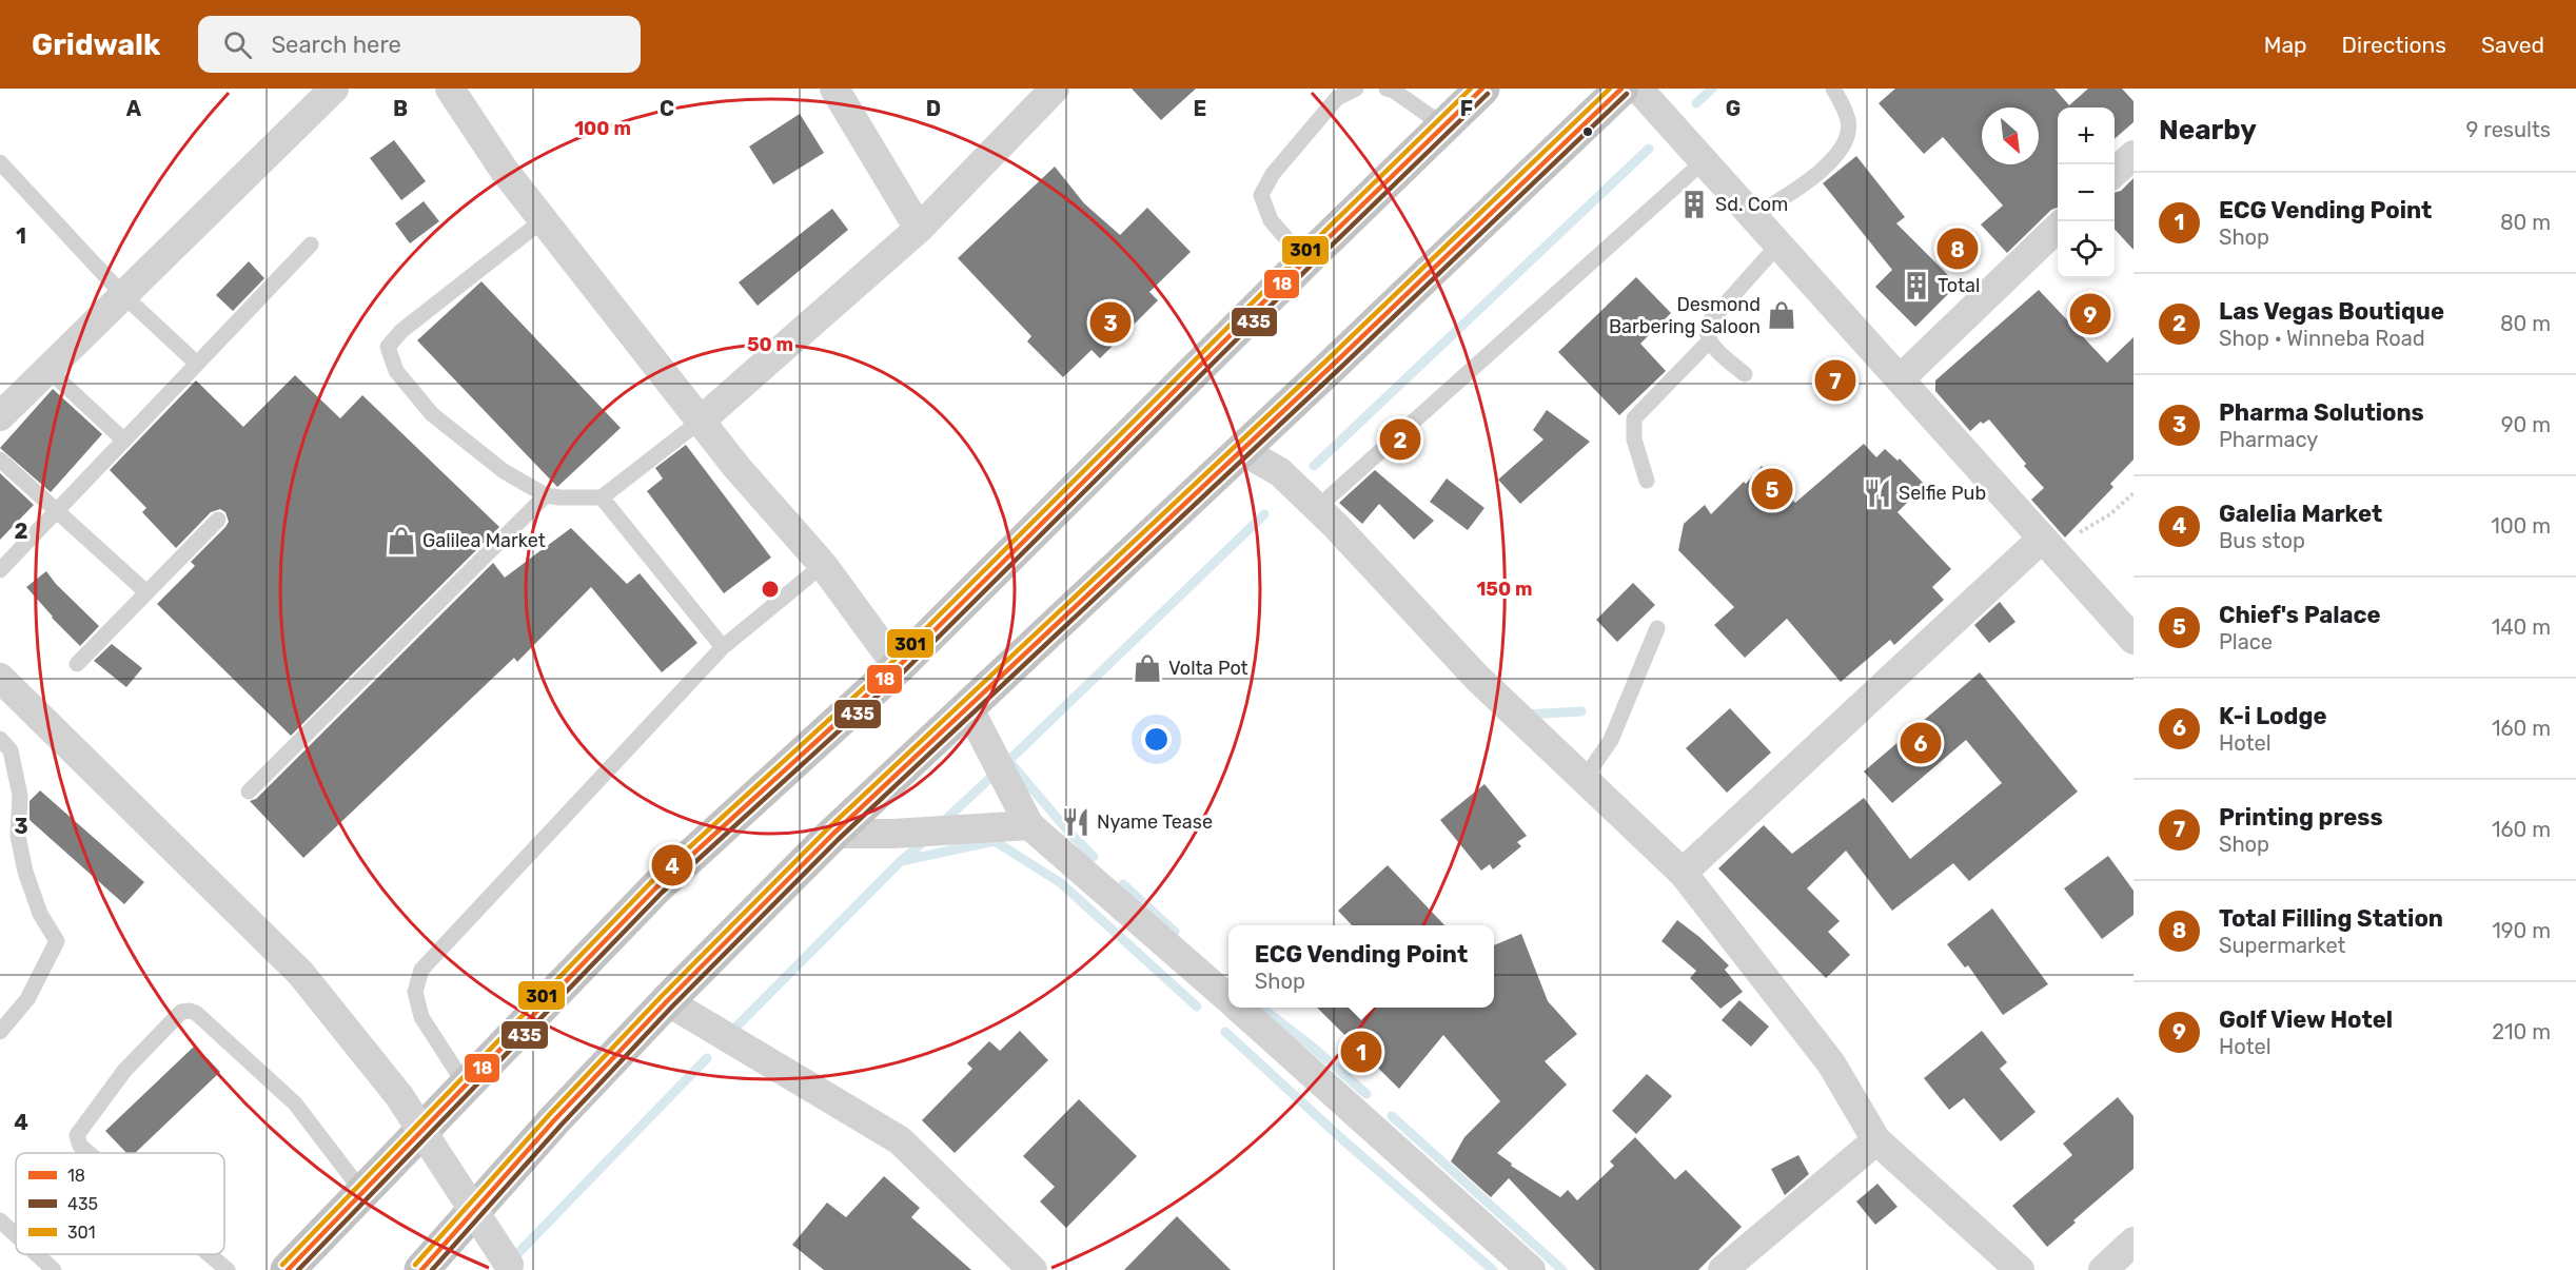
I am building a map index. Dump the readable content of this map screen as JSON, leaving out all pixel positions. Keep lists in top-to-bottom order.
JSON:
{
  "places": {
    "building": ["Sd. Com", "Total"],
    "shop": ["Desmond Barbering Saloon", "Galilea Market", "Volta Pot"],
    "restaurant": ["Selfie Pub", "Nyame Tease"]
  },
  "lines": ["transit line 18", "transit line 301", "transit line 435"],
  "legend": ["18", "435", "301"],
  "north": "bottom right",
  "page": {
    "header": "Gridwalk",
    "search": "Search here",
    "nav": ["Map", "Directions", "Saved"],
    "heading": ["Nearby", "9 results"],
    "map_buttons": ["+", "−"],
    "list": [
      {
        "mark": "1",
        "name": "ECG Vending Point",
        "note": "Shop",
        "value": "80 m"
      },
      {
        "mark": "2",
        "name": "Las Vegas Boutique",
        "note": "Shop · Winneba Road",
        "value": "80 m"
      },
      {
        "mark": "3",
        "name": "Pharma Solutions",
        "note": "Pharmacy",
        "value": "90 m"
      },
      {
        "mark": "4",
        "name": "Galelia Market",
        "note": "Bus stop",
        "value": "100 m"
      },
      {
        "mark": "5",
        "name": "Chief's Palace",
        "note": "Place",
        "value": "140 m"
      },
      {
        "mark": "6",
        "name": "K-i Lodge",
        "note": "Hotel",
        "value": "160 m"
      },
      {
        "mark": "7",
        "name": "Printing press",
        "note": "Shop",
        "value": "160 m"
      },
      {
        "mark": "8",
        "name": "Total Filling Station",
        "note": "Supermarket",
        "value": "190 m"
      },
      {
        "mark": "9",
        "name": "Golf View Hotel",
        "note": "Hotel",
        "value": "210 m"
      }
    ],
    "pins": [
      "8",
      "9",
      "3",
      "7",
      "2",
      "5",
      "6",
      "4",
      "1"
    ],
    "popup": ["ECG Vending Point", "Shop"]
  },
  "grid": {
    "columns": [
      "A",
      "B",
      "C",
      "D",
      "E",
      "F",
      "G"
    ],
    "rows": [
      "1",
      "2",
      "3",
      "4"
    ]
  },
  "rings": ["100 m", "50 m", "150 m"]
}
